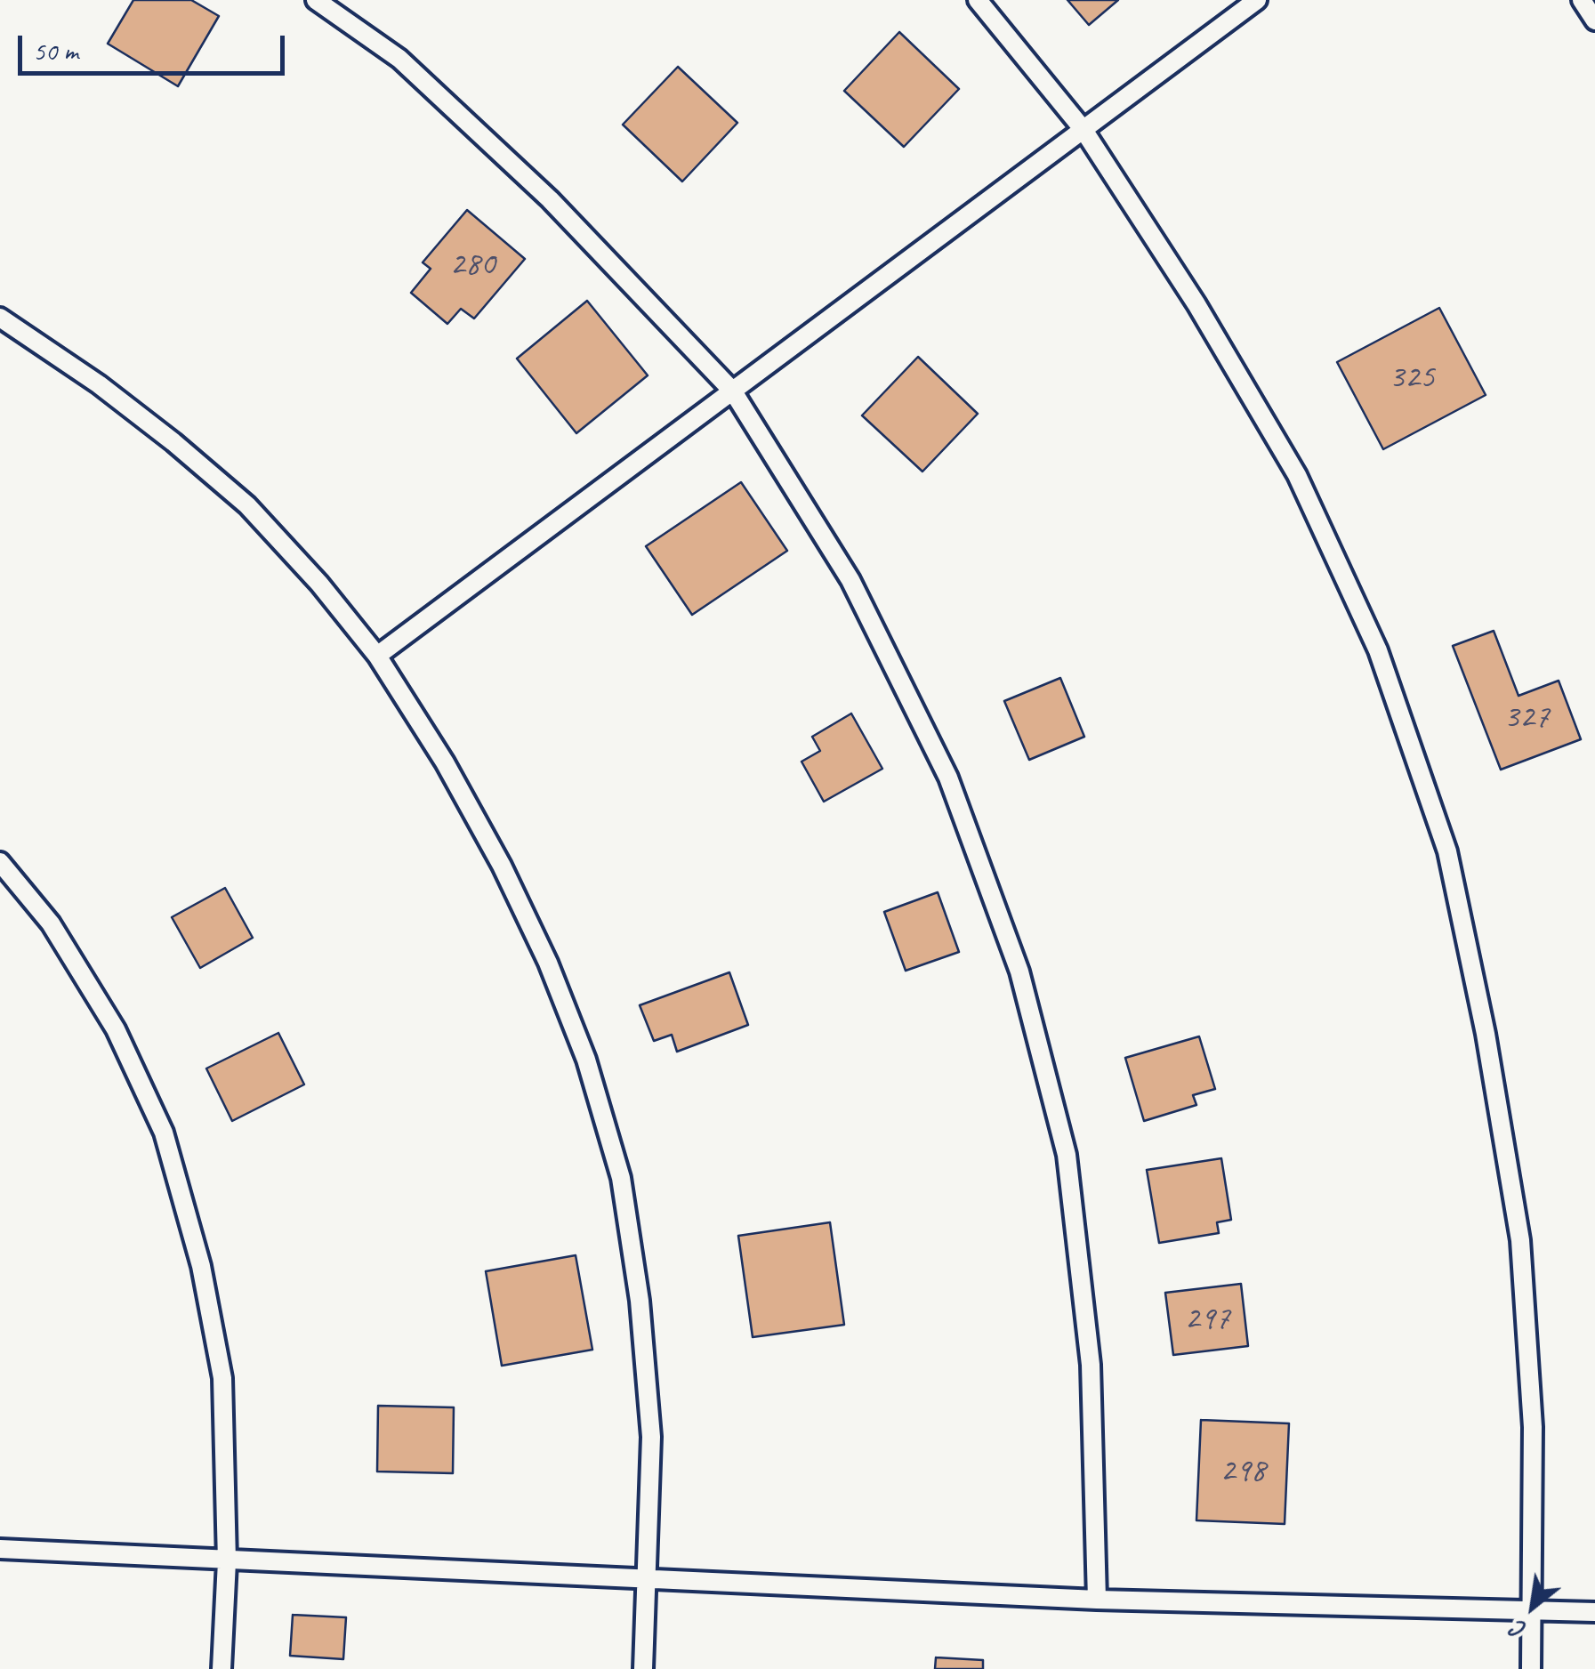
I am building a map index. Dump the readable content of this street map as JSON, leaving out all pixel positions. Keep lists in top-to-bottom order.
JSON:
{
  "house_numbers": [
    "280",
    "325",
    "327",
    "297",
    "298"
  ],
  "scale_bar": "50 m",
  "north": "bottom left"
}
